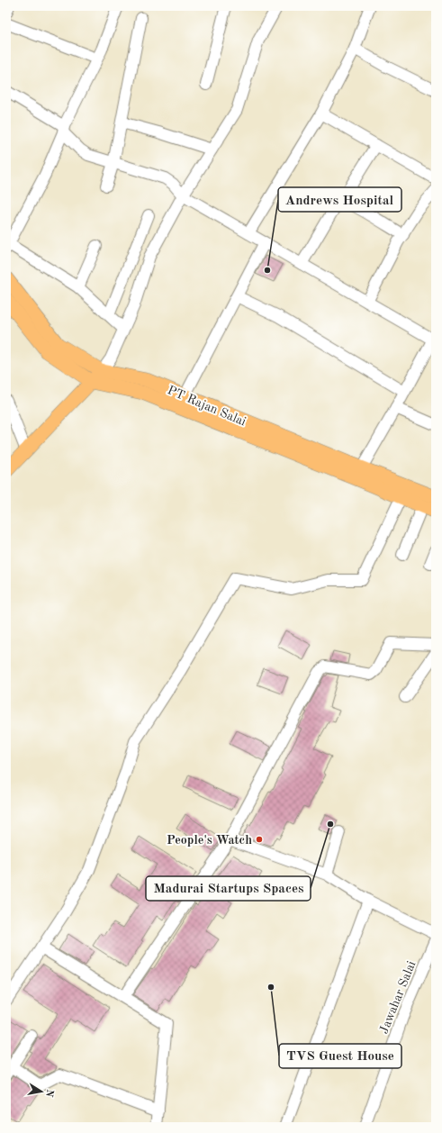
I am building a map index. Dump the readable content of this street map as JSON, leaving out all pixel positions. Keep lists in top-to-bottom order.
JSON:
{
  "streets": {
    "main road": ["PT Rajan Salai"],
    "street": ["Jawahar Salai"]
  },
  "places": [
    "Andrews Hospital",
    "Madurai Startups Spaces",
    "People's Watch",
    "TVS Guest House"
  ],
  "north": "right"
}
